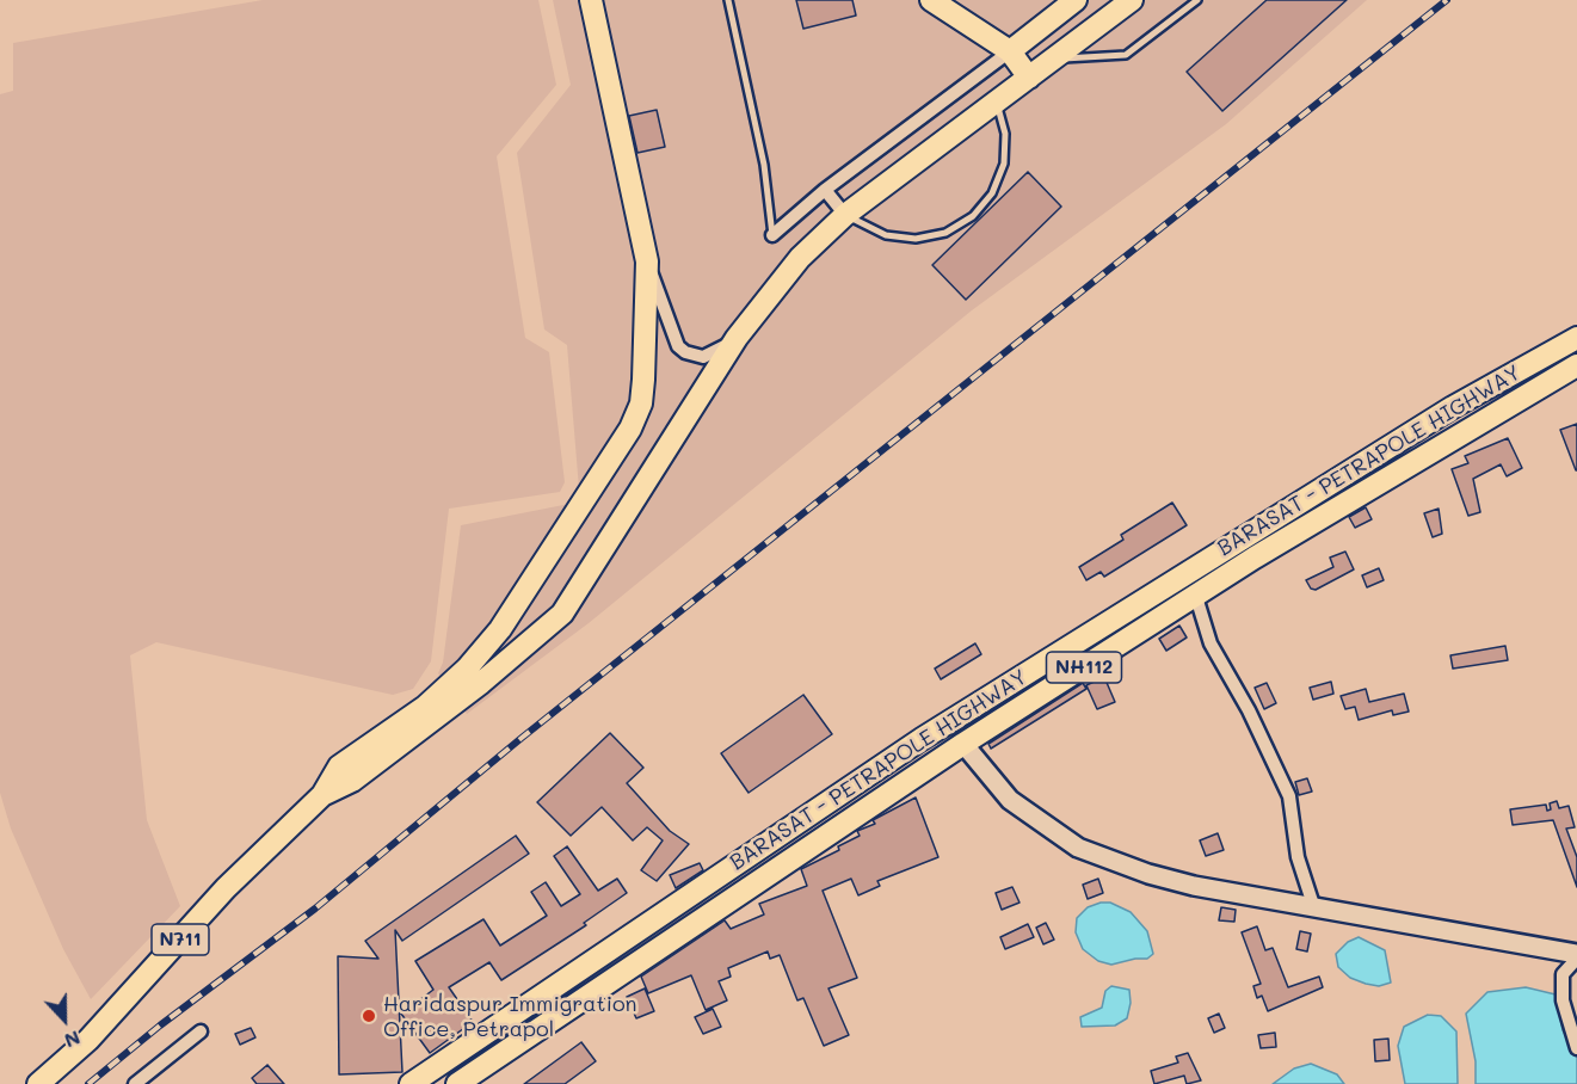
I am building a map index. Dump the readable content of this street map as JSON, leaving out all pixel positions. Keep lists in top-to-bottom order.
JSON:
{
  "streets": {
    "highway": ["BARASAT - PETRAPOLE HIGHWAY", "NH112", "N711"]
  },
  "places": ["Haridaspur Immigration Office, Petrapol"],
  "north": "bottom"
}
